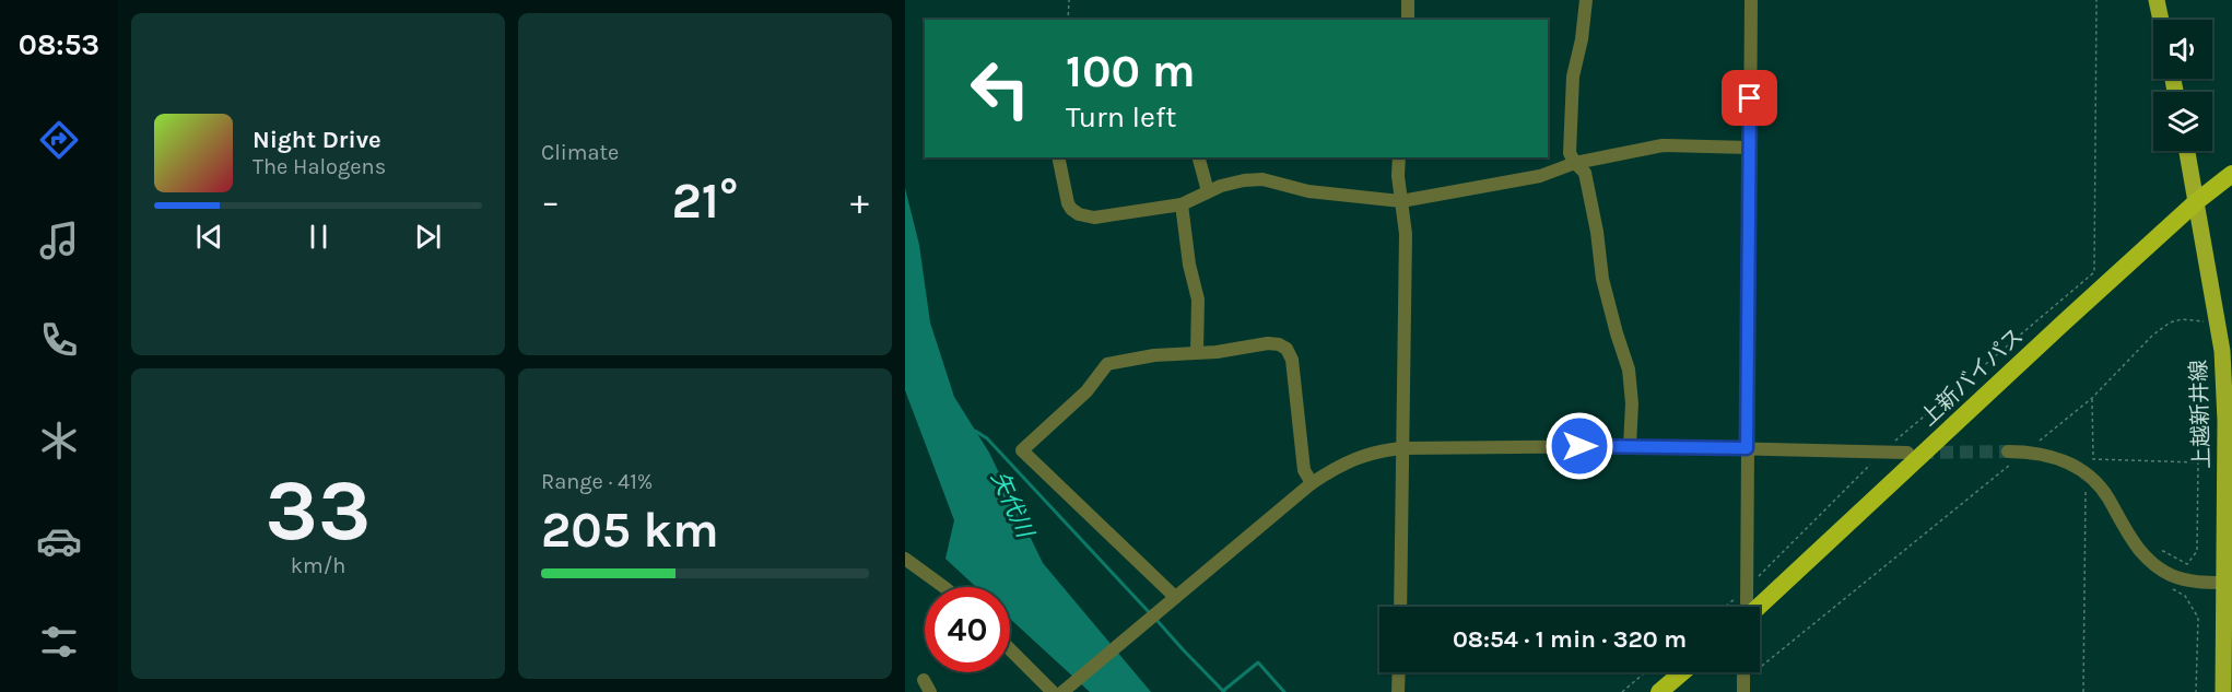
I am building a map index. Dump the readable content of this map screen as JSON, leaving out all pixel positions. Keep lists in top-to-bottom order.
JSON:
{
  "streets": {
    "highway": ["上新バイパス"],
    "main road": ["上越新井線"]
  },
  "crossings": [
    ["上新バイパス", "上越新井線"]
  ],
  "water": ["矢代川"],
  "page": {
    "tabs": "08:53",
    "tile": [
      "Climate",
      ["33", "km/h"],
      ["Range · 41%", "205 km"]
    ],
    "turn": ["100 m", "Turn left"],
    "song": ["Night Drive", "The Halogens"],
    "heat": ["−", "21°", "+"],
    "limit": "40",
    "trip": "08:54 · 1 min · 320 m"
  }
}
